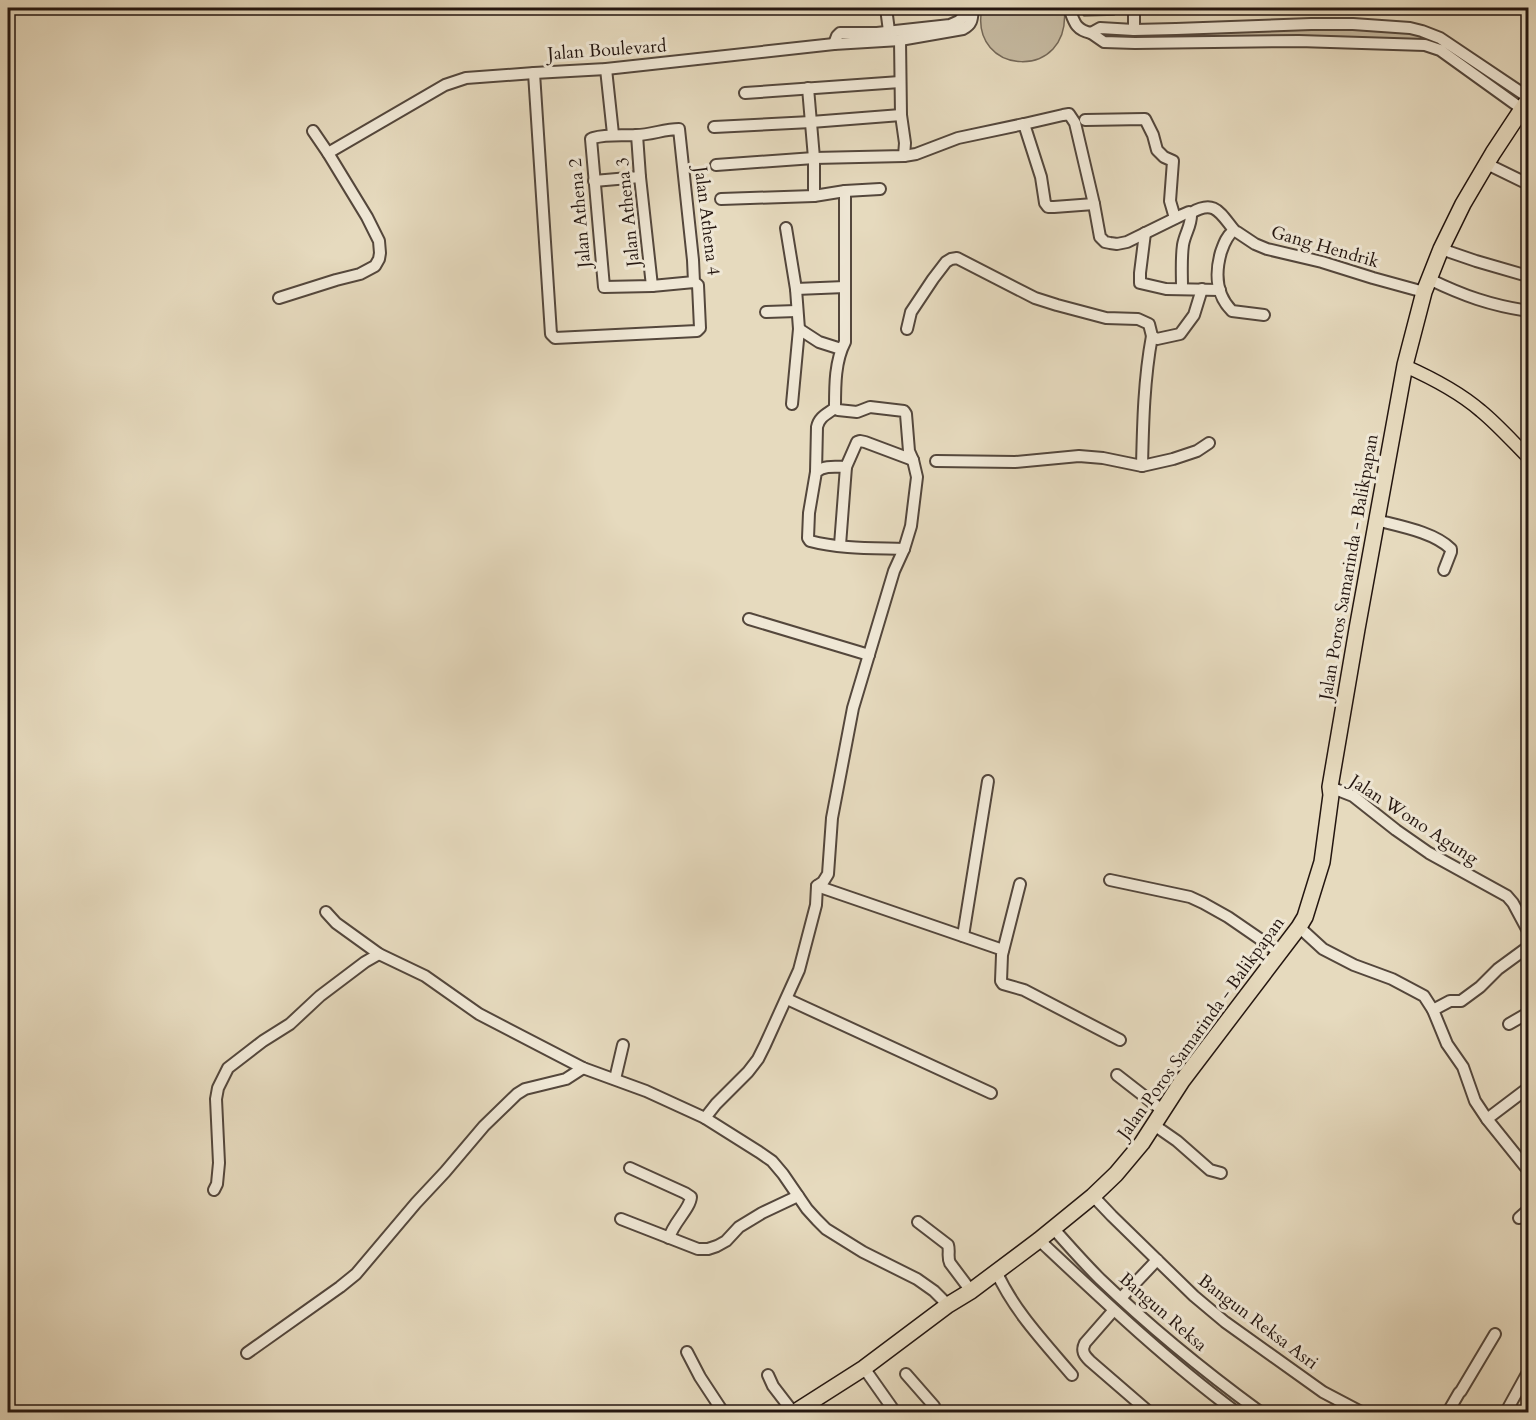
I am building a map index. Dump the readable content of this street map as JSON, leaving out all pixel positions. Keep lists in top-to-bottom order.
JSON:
{
  "streets": {
    "highway": ["Jalan Poros Samarinda - Balikpapan"],
    "street": [
      "Jalan Boulevard",
      "Jalan Athena 3",
      "Jalan Athena 2",
      "Jalan Athena 4",
      "Gang Hendrik",
      "Jalan Wono Agung",
      "Bangun Reksa",
      "Bangun Reksa Asri"
    ]
  },
  "crossings": [
    ["Jalan Boulevard", "Jalan Athena 4"],
    ["Jalan Athena 3", "Jalan Athena 2"],
    ["Jalan Athena 3", "Jalan Athena 4"],
    ["Gang Hendrik", "Jalan Poros Samarinda - Balikpapan"],
    ["Jalan Poros Samarinda - Balikpapan", "Jalan Wono Agung"],
    ["Jalan Poros Samarinda - Balikpapan", "Bangun Reksa"],
    ["Jalan Poros Samarinda - Balikpapan", "Bangun Reksa Asri"]
  ]
}
